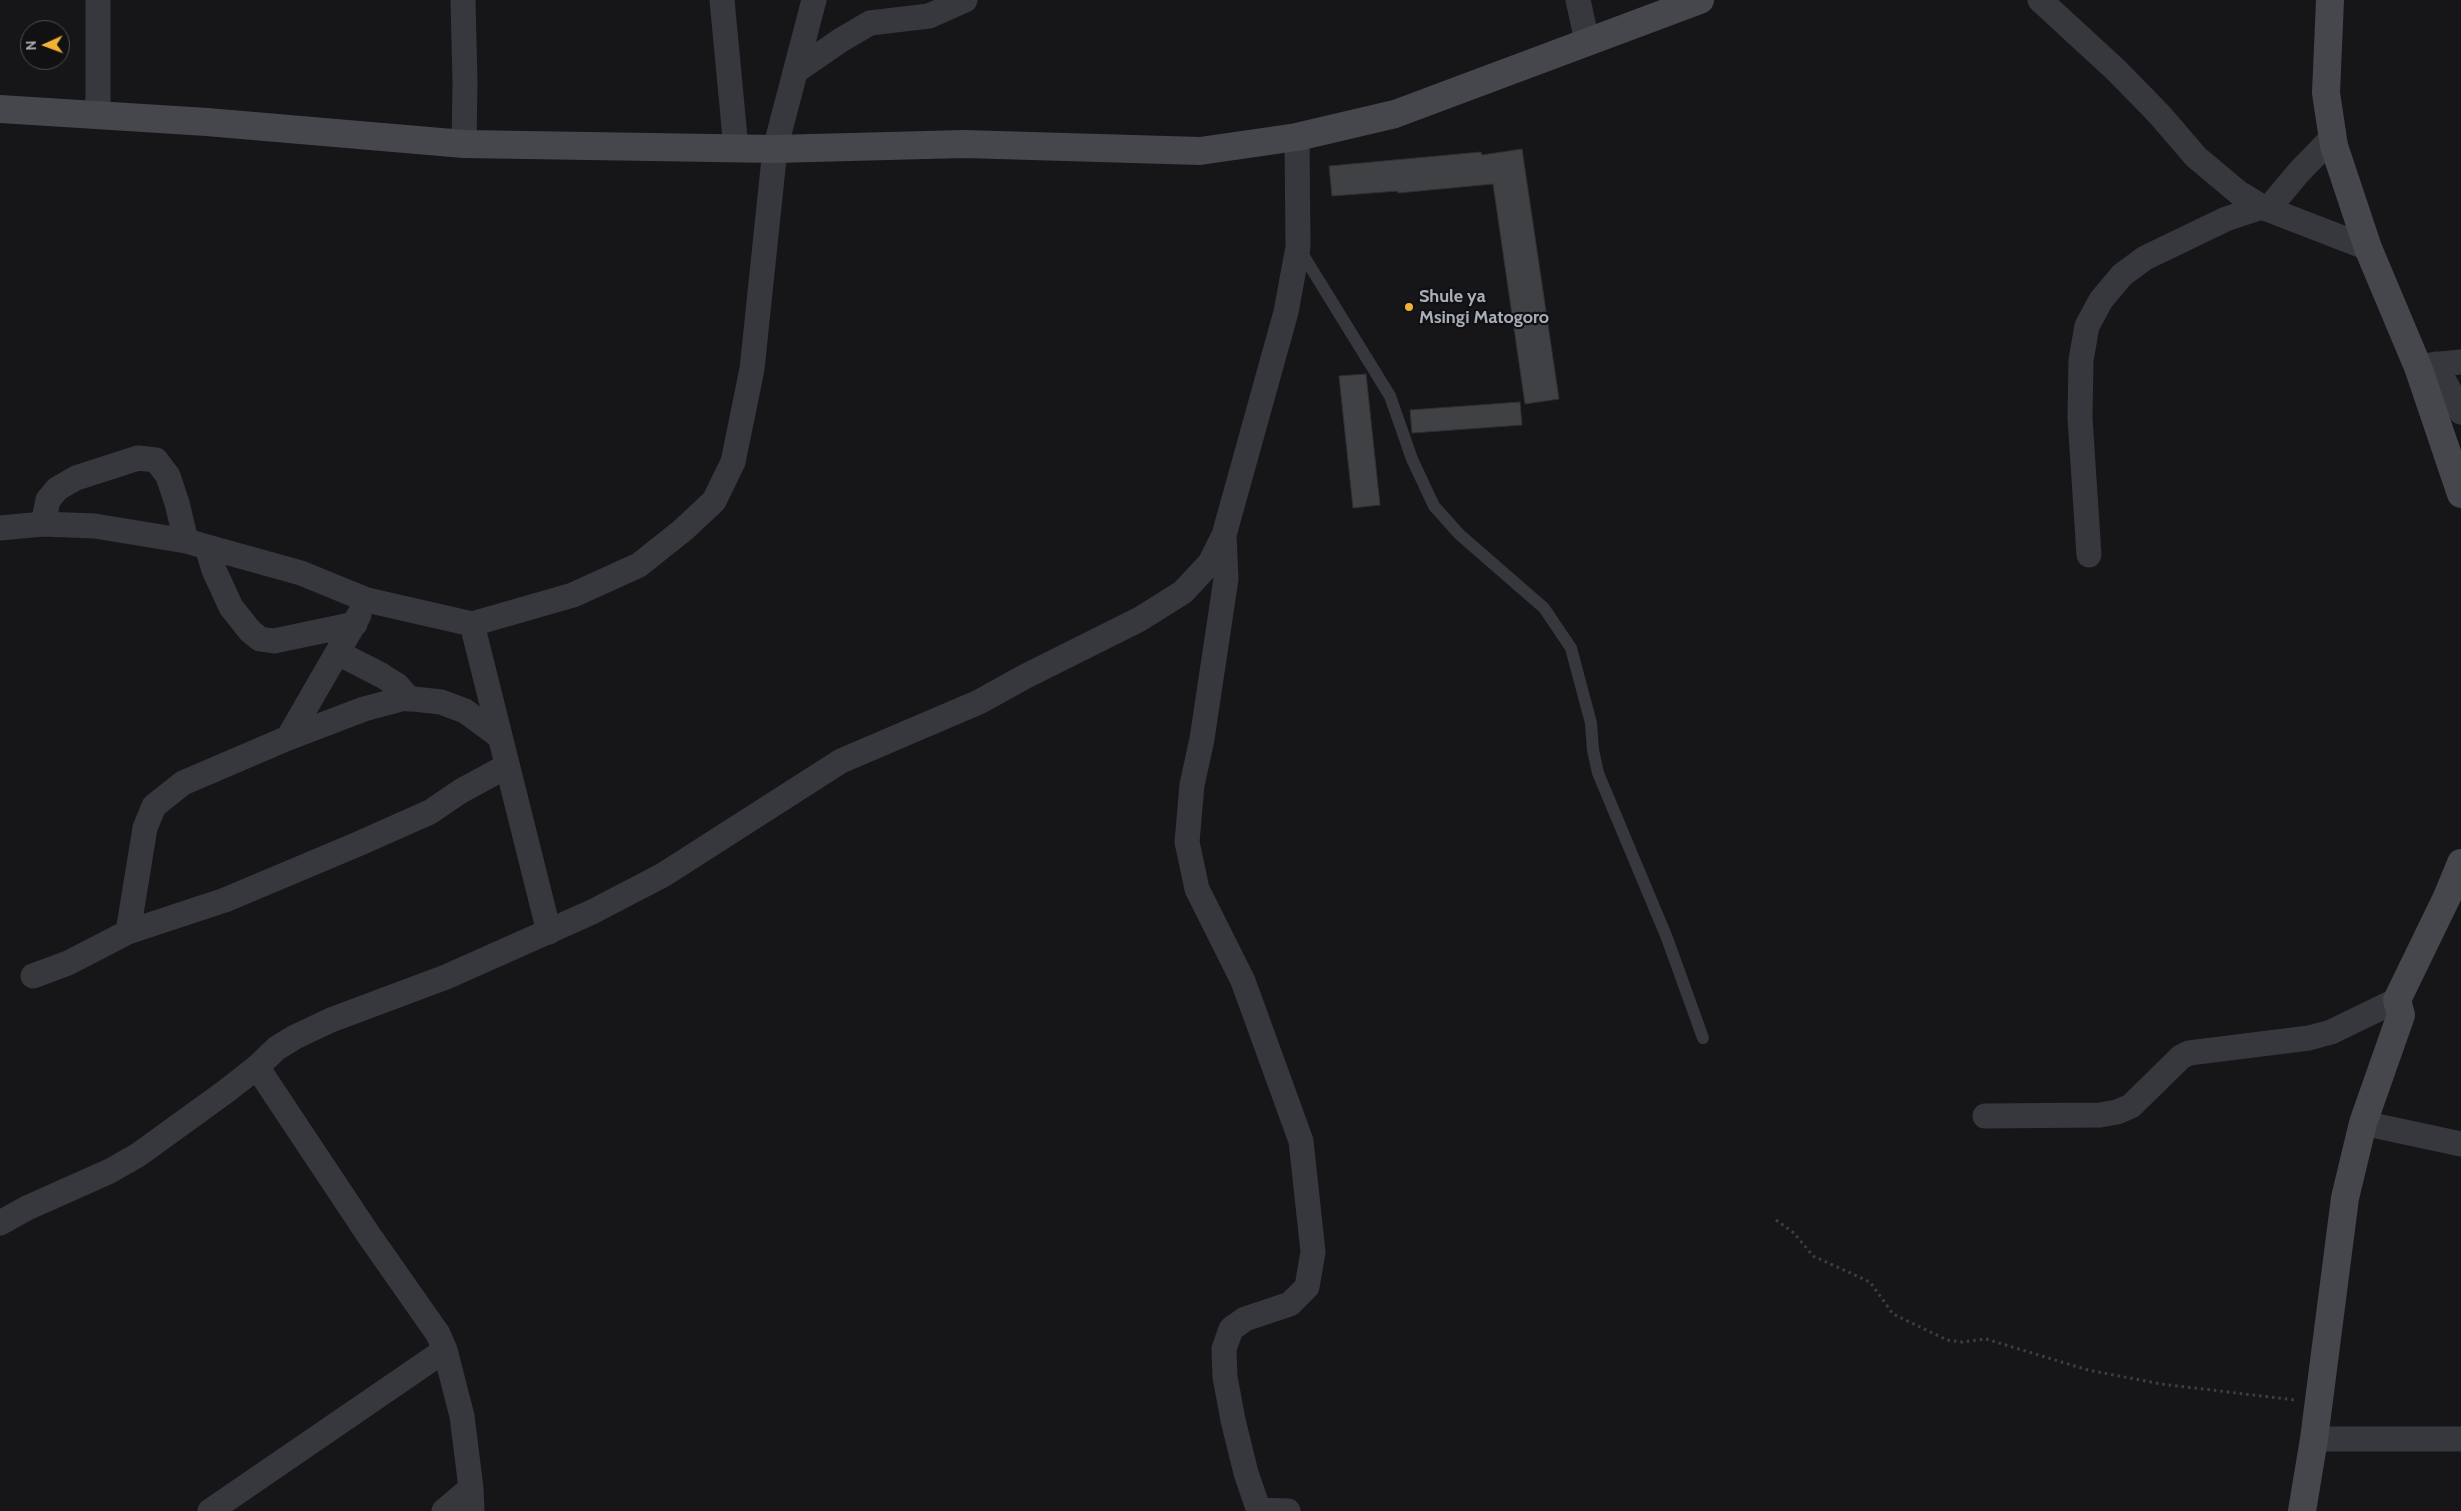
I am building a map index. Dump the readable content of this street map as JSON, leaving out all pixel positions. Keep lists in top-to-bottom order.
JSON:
{
  "places": ["Shule ya Msingi Matogoro"],
  "north": "left"
}
